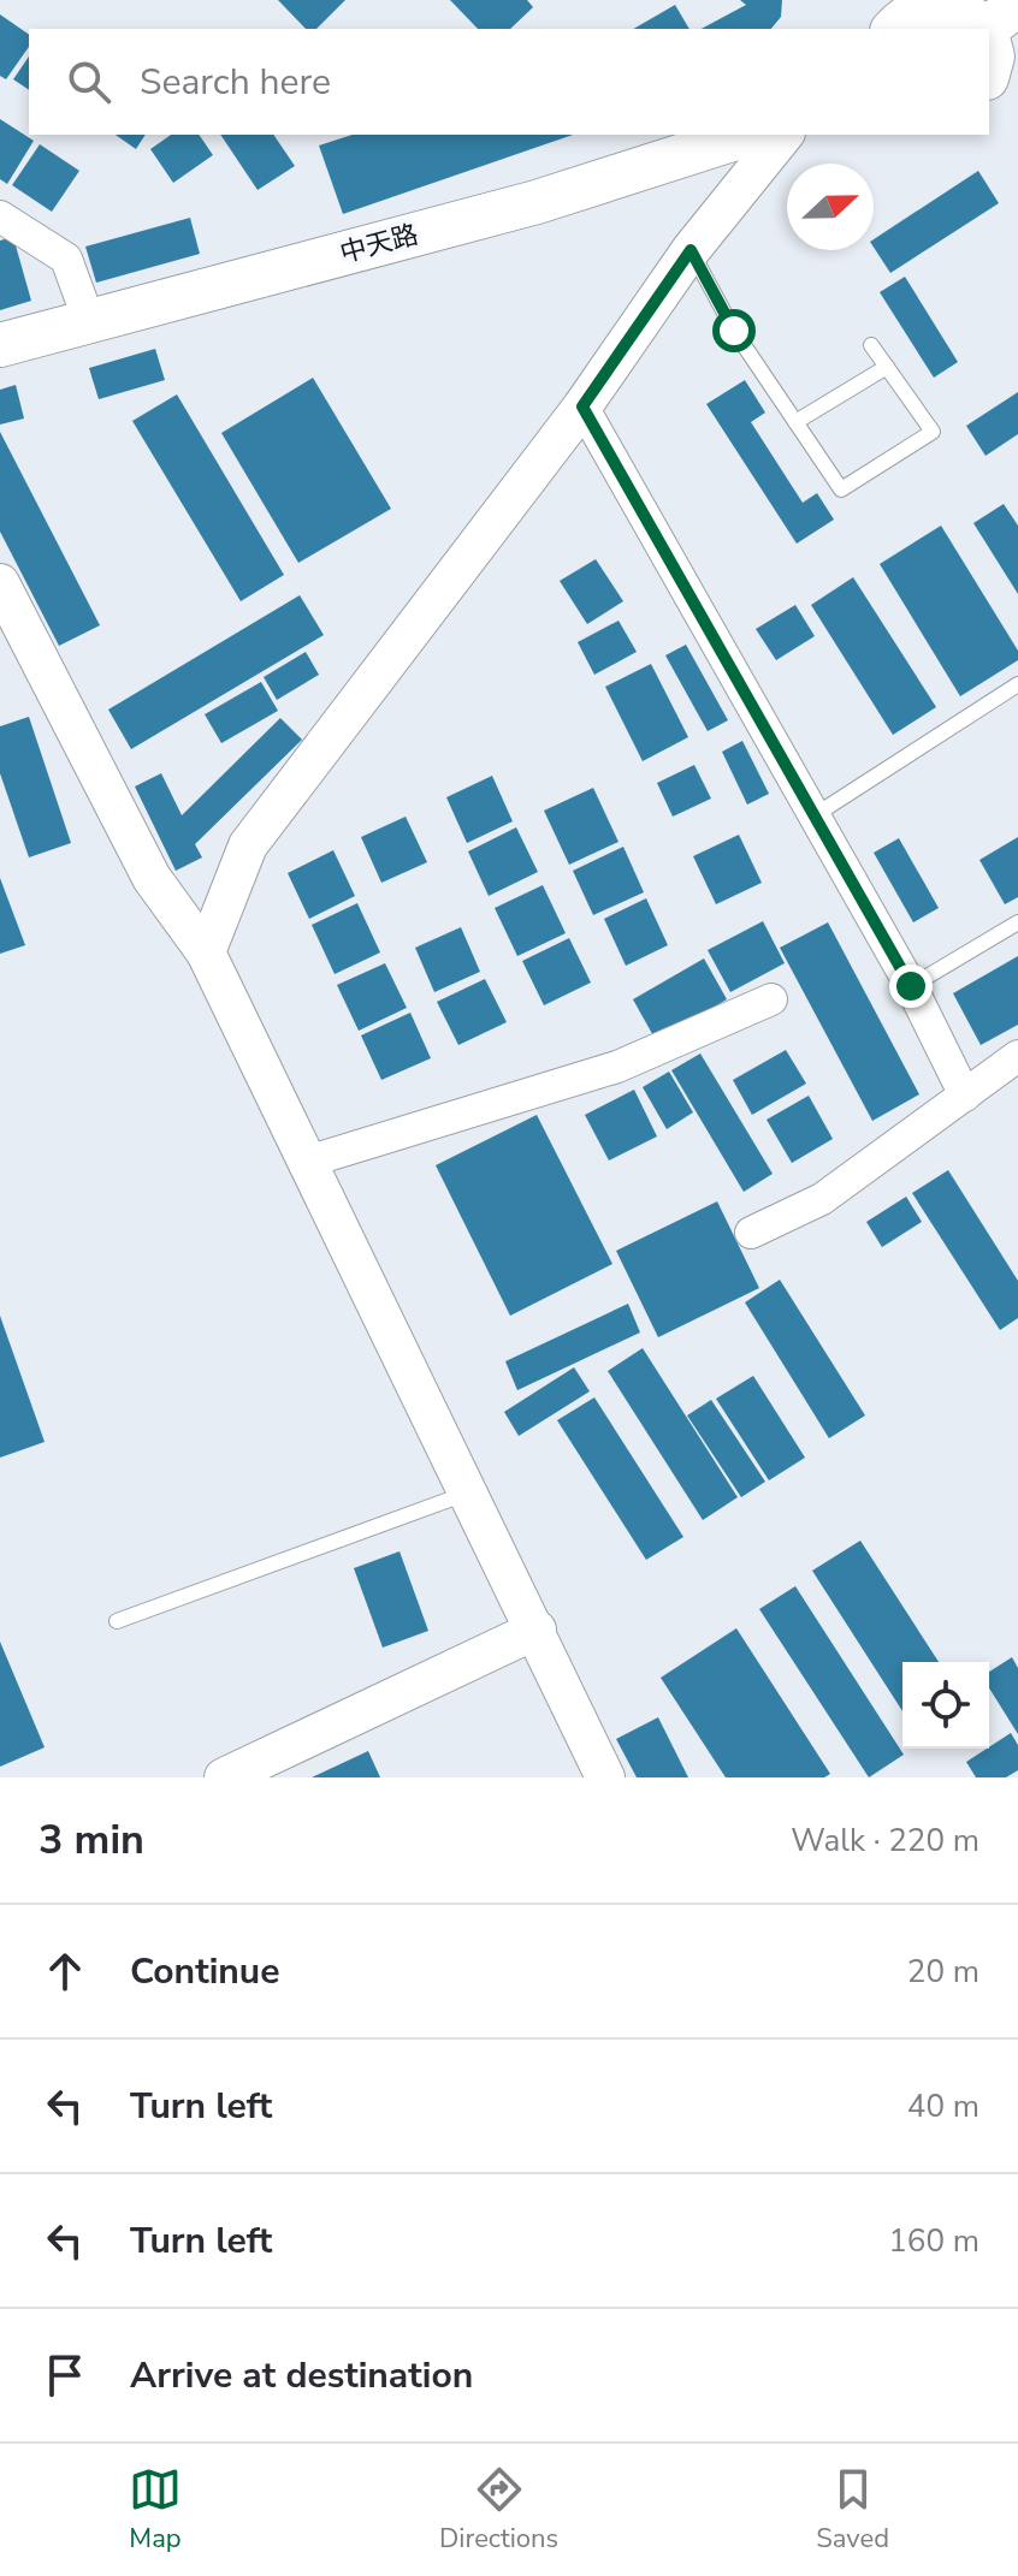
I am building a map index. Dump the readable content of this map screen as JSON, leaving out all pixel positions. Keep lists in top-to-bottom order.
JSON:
{
  "streets": {
    "main road": ["中天路"]
  },
  "north": "right",
  "page": {
    "search": "Search here",
    "heading": ["3 min", "Walk · 220 m"],
    "list": [
      ["Continue", "20 m"],
      ["Turn left", "40 m"],
      ["Turn left", "160 m"],
      "Arrive at destination"
    ],
    "nav": ["Map", "Directions", "Saved"]
  }
}
